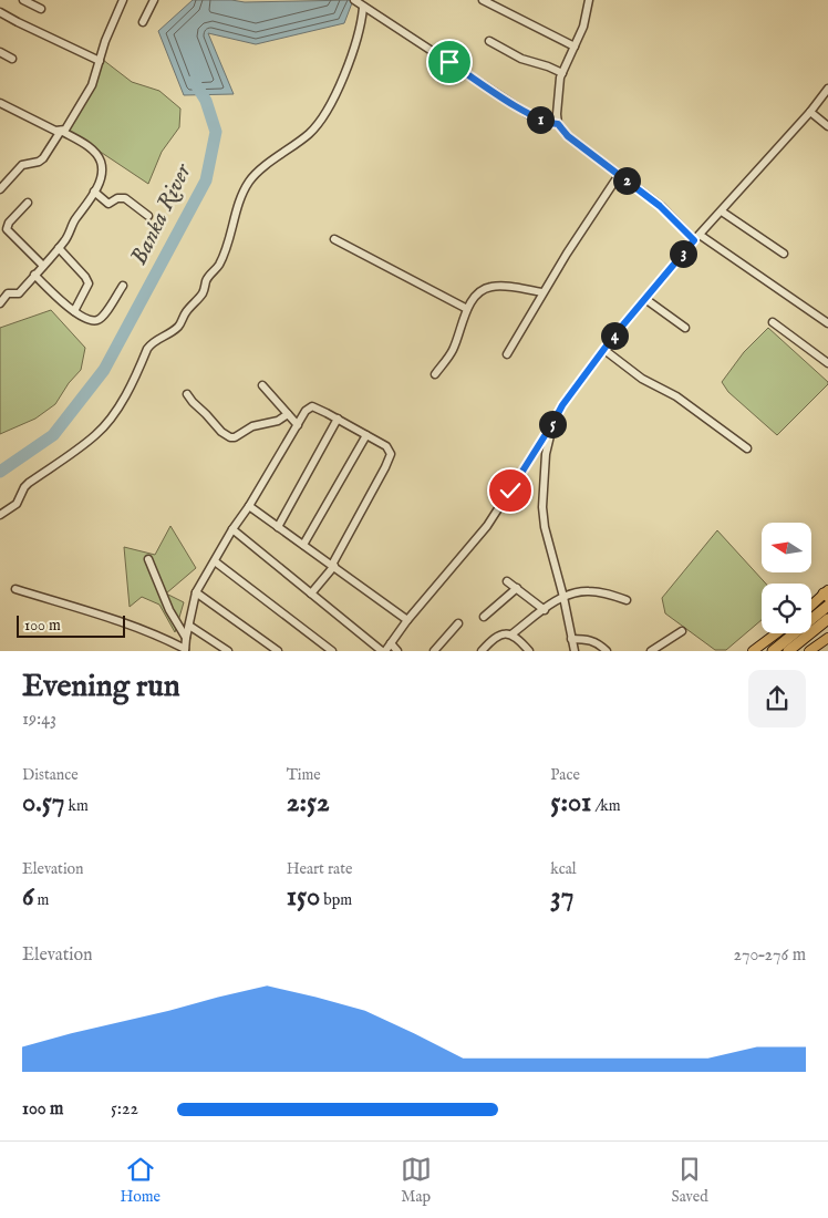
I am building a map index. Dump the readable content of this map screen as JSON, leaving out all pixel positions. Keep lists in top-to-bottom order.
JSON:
{
  "water": ["Banka River"],
  "scale_bar": "100 m",
  "north": "left",
  "page": {
    "pins": [
      "1",
      "2",
      "3",
      "4",
      "5"
    ],
    "scale": "100 m",
    "heading": ["Evening run", "19:43"],
    "stats": [
      ["Distance", "0.57 km"],
      ["Time", "2:52"],
      ["Pace", "5:01 /km"],
      ["Elevation", "6 m"],
      ["Heart rate", "150 bpm"],
      ["kcal", "37"]
    ],
    "chart": ["Elevation", "270–276 m"],
    "list": [
      {
        "name": "100 m",
        "note": "5:22"
      }
    ],
    "tabs": ["Home", "Map", "Saved"]
  }
}
